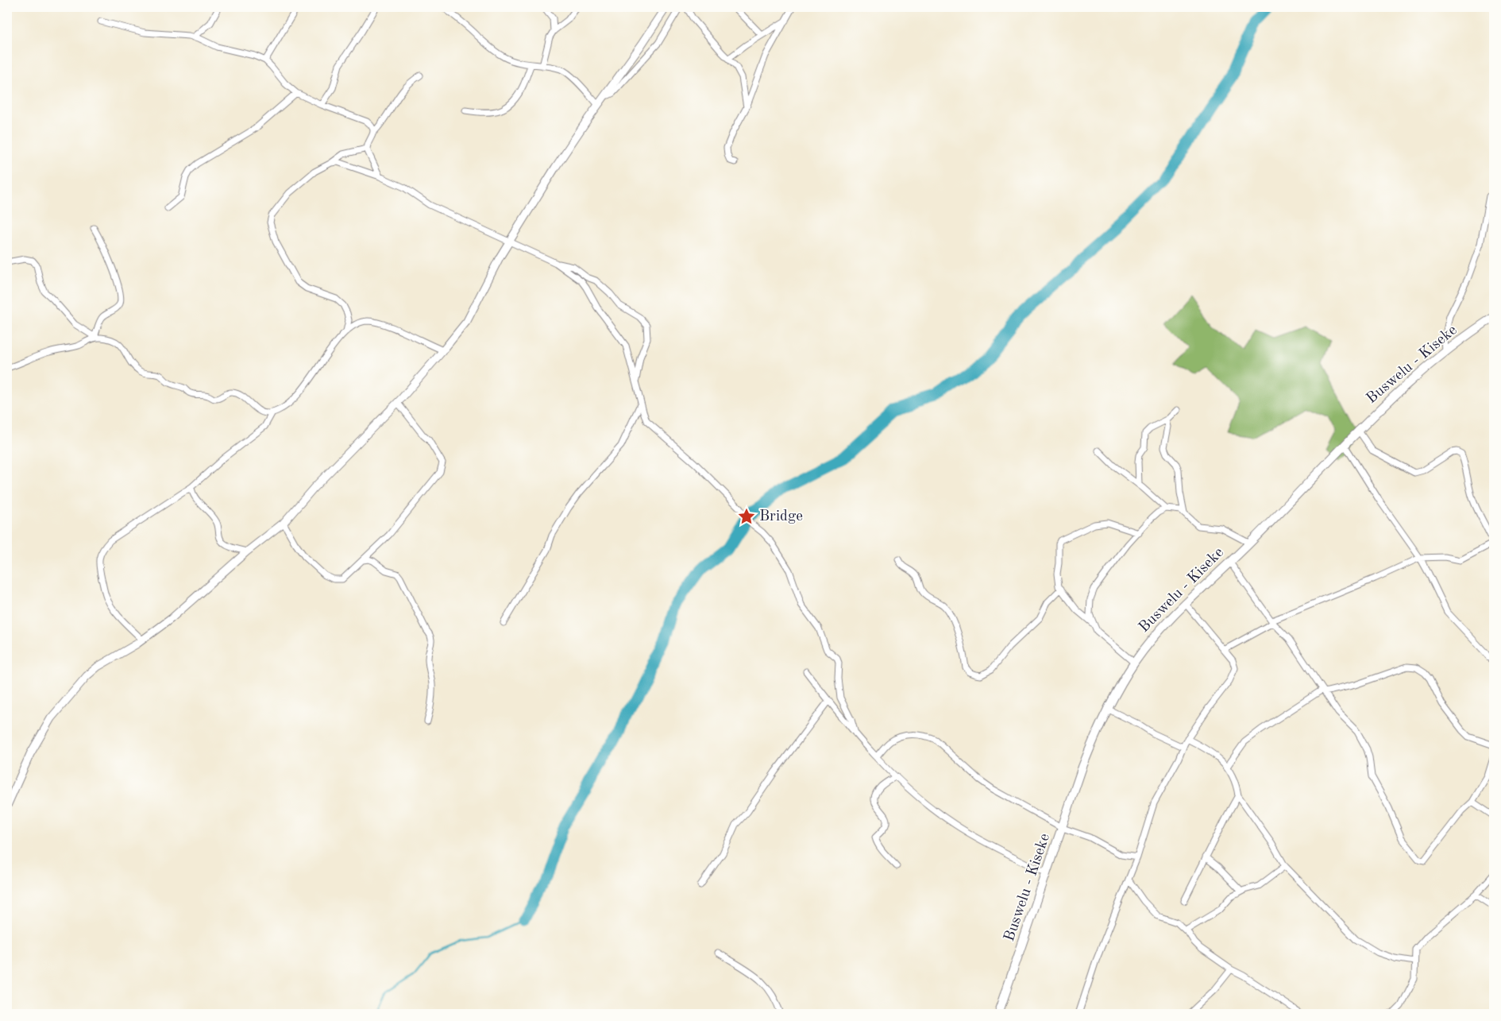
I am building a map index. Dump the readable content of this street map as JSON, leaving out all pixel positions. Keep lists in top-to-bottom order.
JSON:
{
  "streets": {
    "main road": ["Buswelu - Kiseke"]
  },
  "places": {
    "place": ["Bridge"]
  }
}
